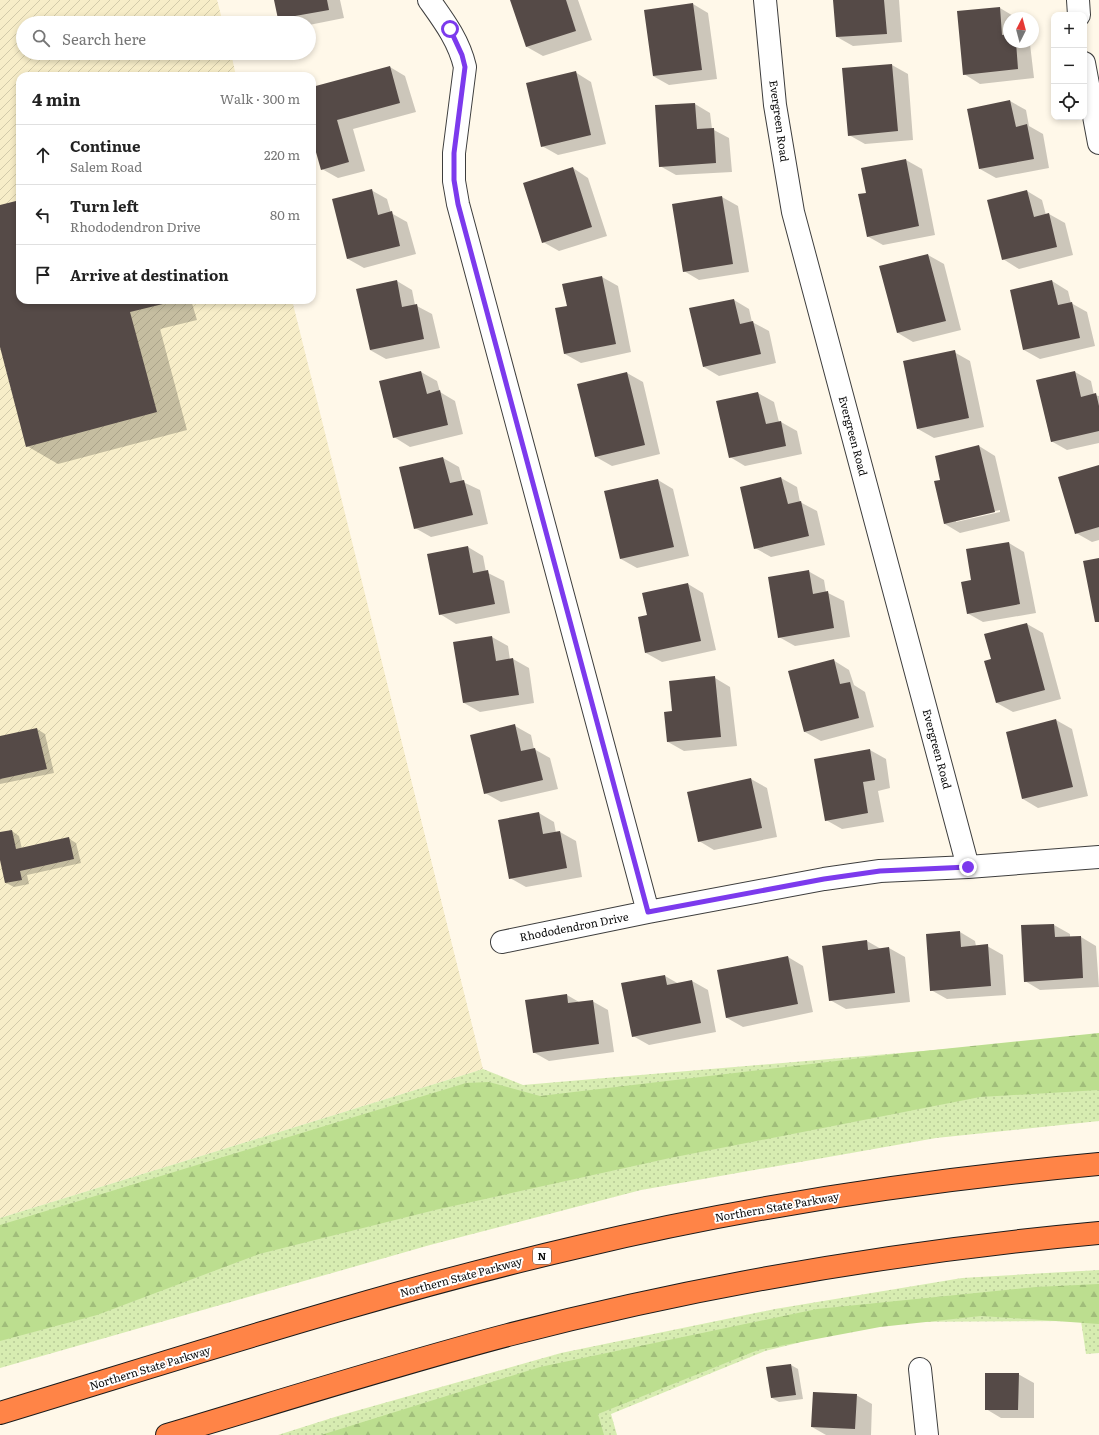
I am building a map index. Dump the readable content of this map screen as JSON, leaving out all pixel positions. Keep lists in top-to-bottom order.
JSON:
{
  "streets": {
    "highway": ["Northern State Parkway", "N"],
    "street": ["Evergreen Road", "Rhododendron Drive"]
  },
  "crossings": [
    ["Evergreen Road", "Rhododendron Drive"]
  ],
  "north": "top",
  "page": {
    "map_buttons": ["+", "−"],
    "search": "Search here",
    "heading": ["4 min", "Walk · 300 m"],
    "list": [
      ["Continue", "Salem Road", "220 m"],
      ["Turn left", "Rhododendron Drive", "80 m"],
      "Arrive at destination"
    ]
  }
}
